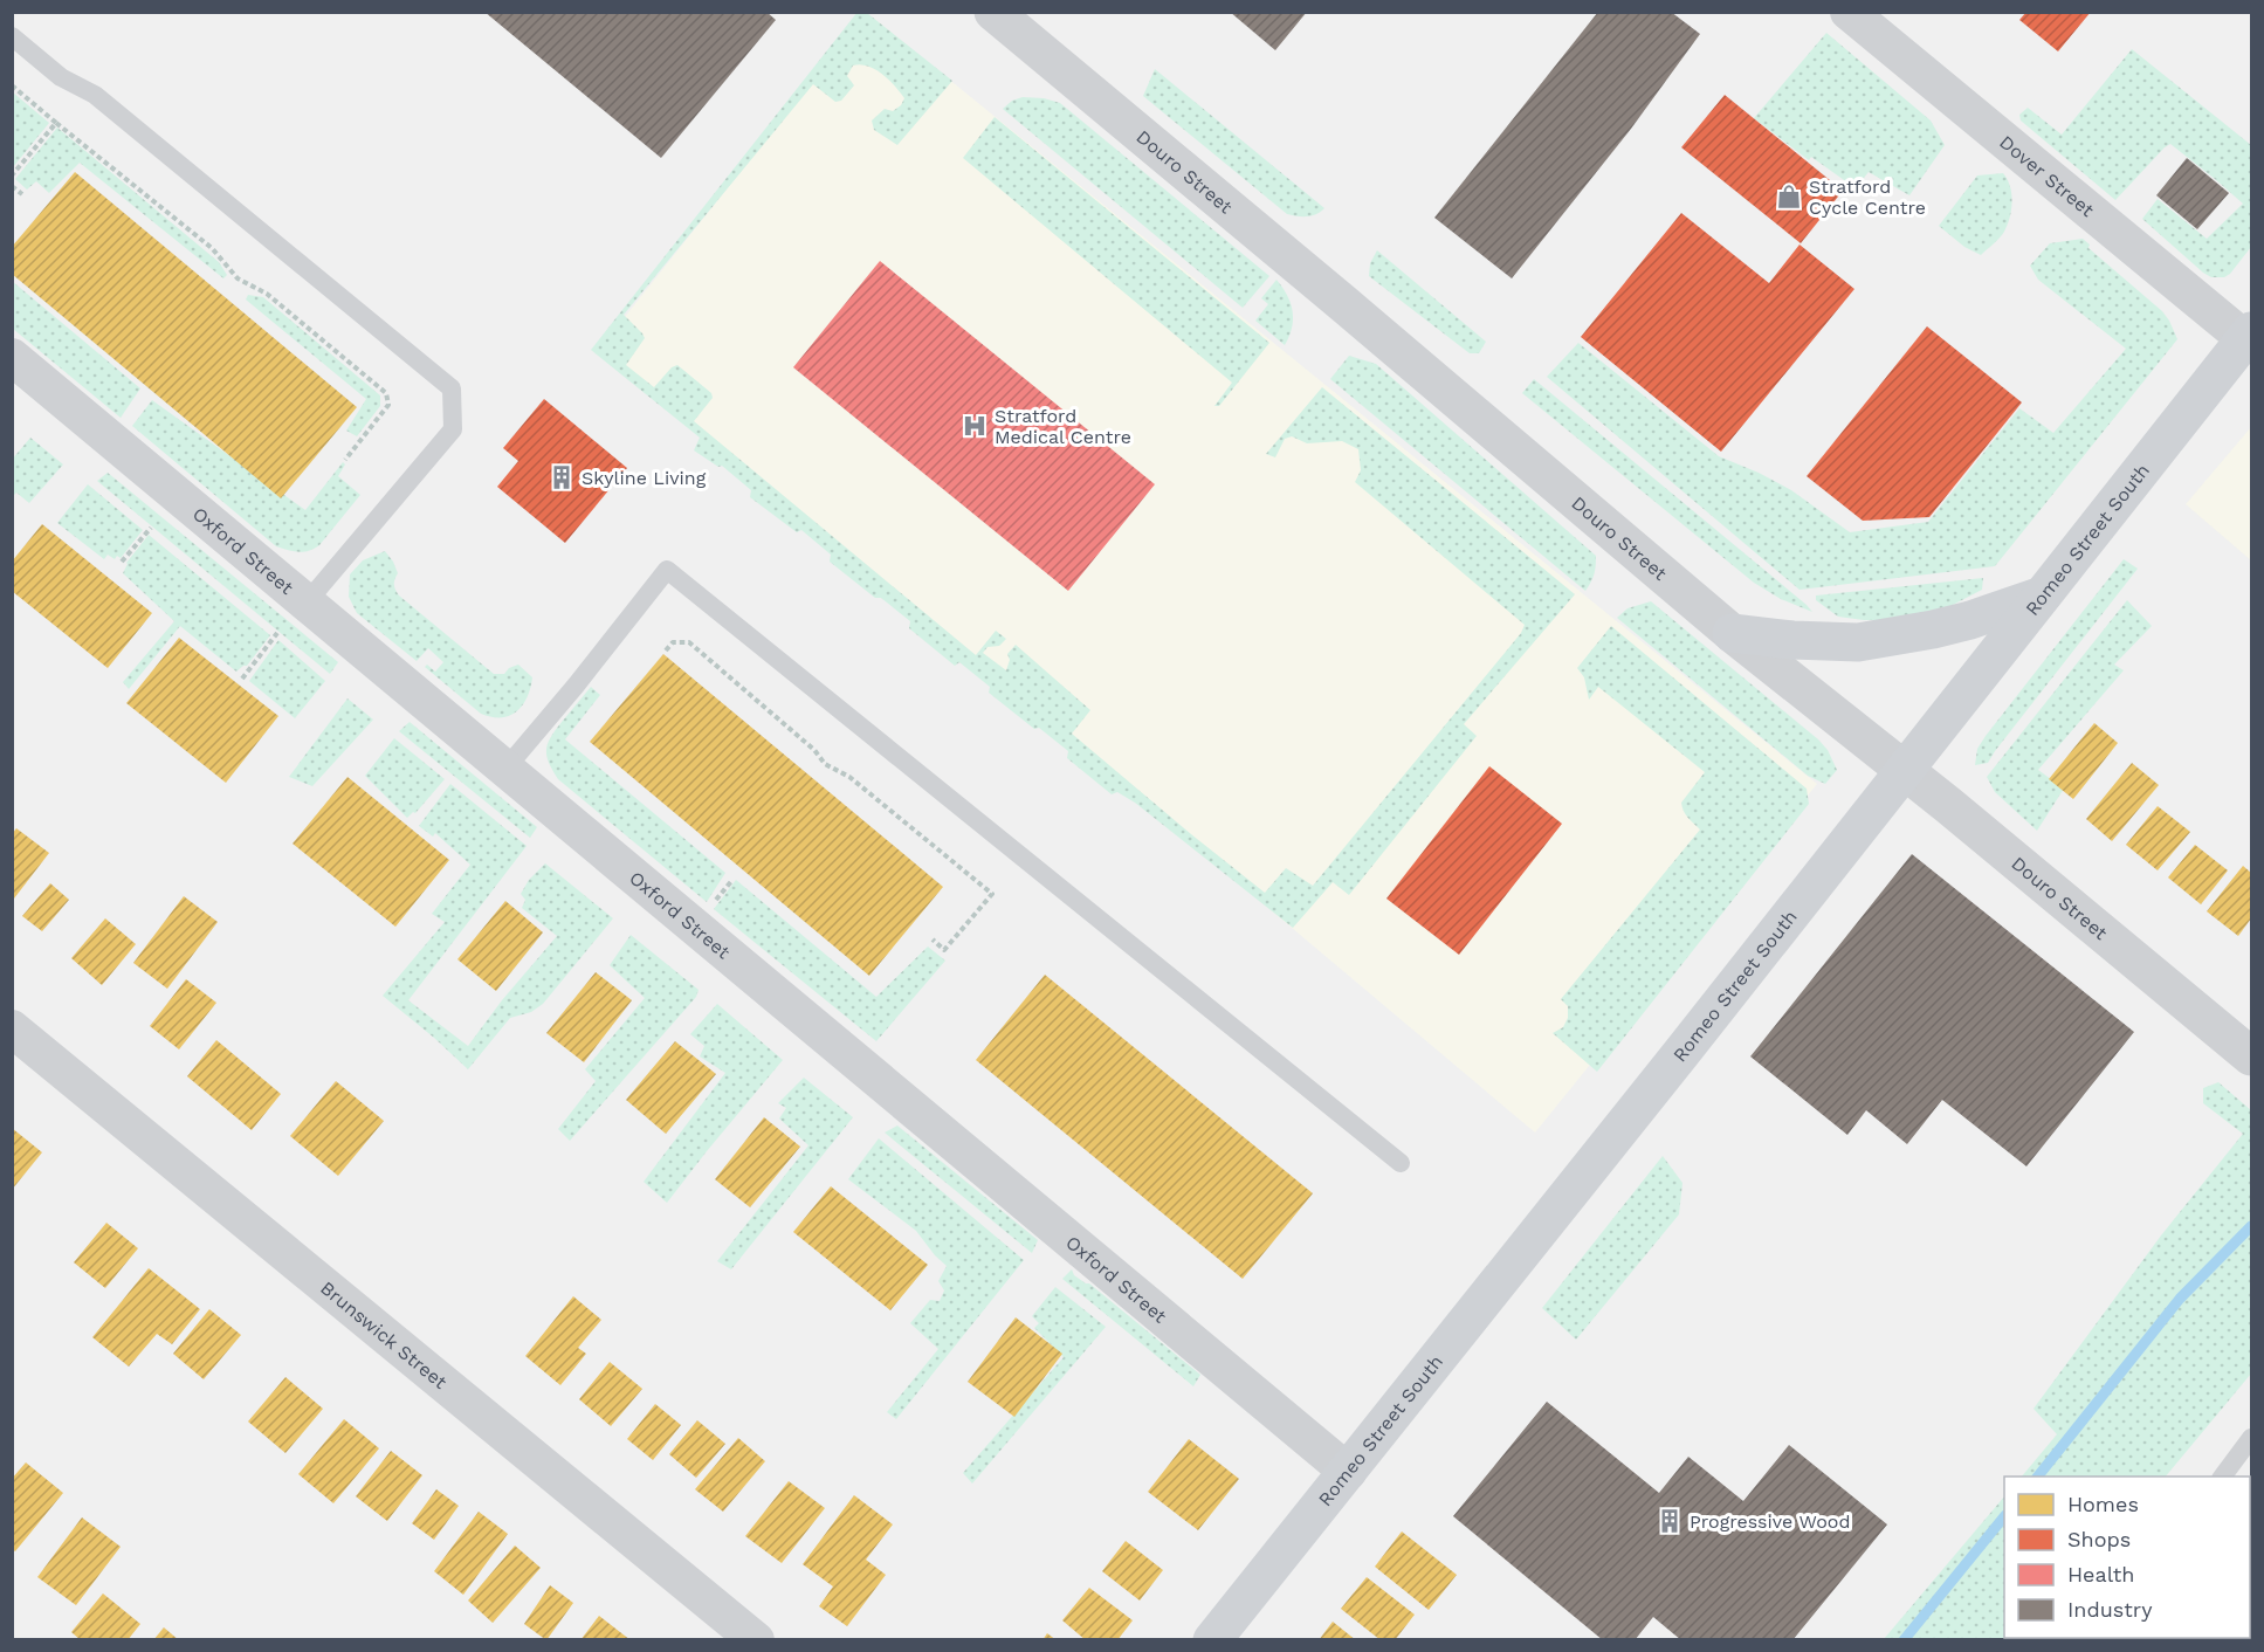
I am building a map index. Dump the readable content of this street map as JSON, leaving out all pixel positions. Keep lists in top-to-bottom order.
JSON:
{
  "streets": {
    "main road": ["Romeo Street South"],
    "street": [
      "Douro Street",
      "Dover Street",
      "Oxford Street",
      "Brunswick Street"
    ]
  },
  "crossings": [
    ["Douro Street", "Romeo Street South"],
    ["Dover Street", "Romeo Street South"],
    ["Romeo Street South", "Oxford Street"]
  ],
  "places": {
    "shop": ["Stratford Cycle Centre"],
    "hospital": ["Stratford Medical Centre"],
    "building": ["Skyline Living", "Progressive Wood"]
  },
  "legend": [
    "Homes",
    "Shops",
    "Health",
    "Industry"
  ]
}
